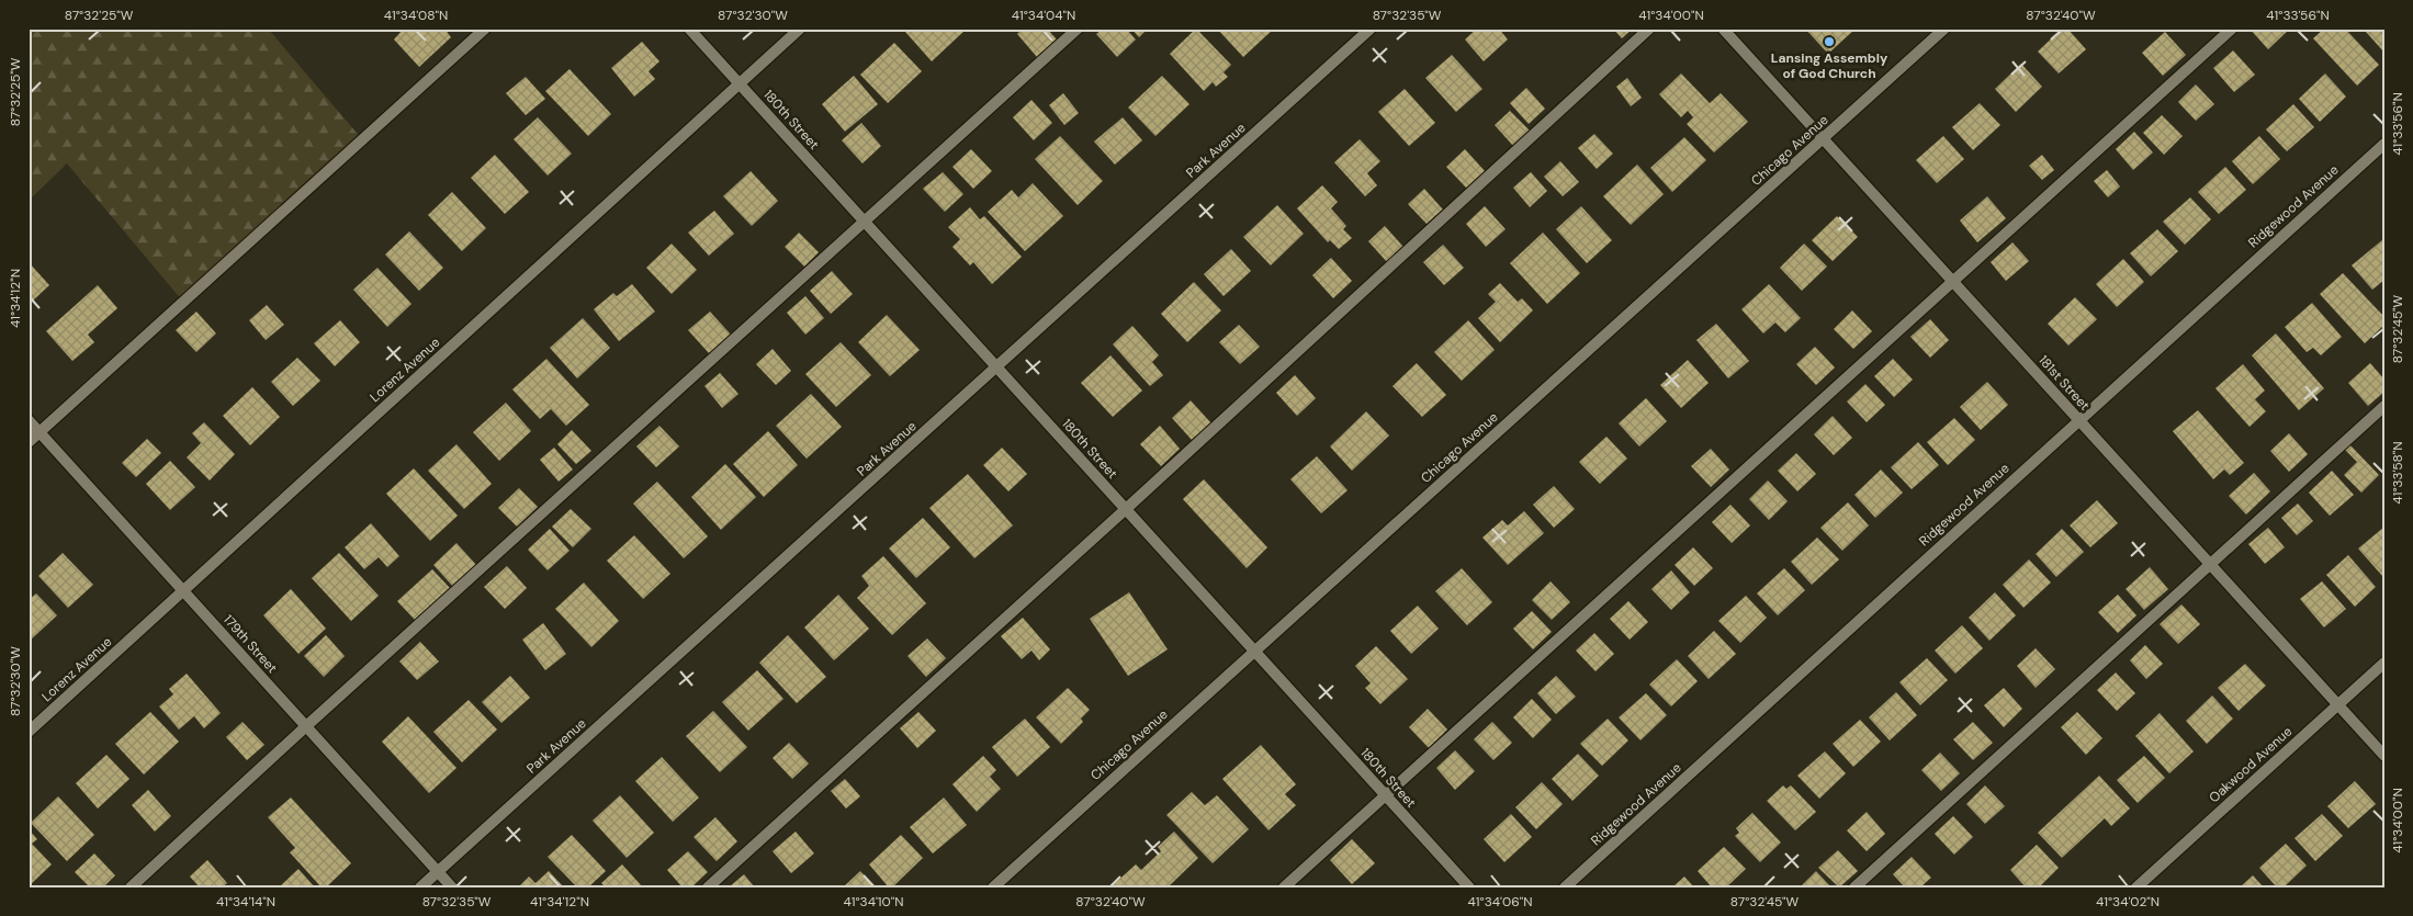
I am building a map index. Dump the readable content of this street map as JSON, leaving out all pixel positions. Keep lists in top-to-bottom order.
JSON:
{
  "streets": {
    "street": [
      "180th Street",
      "Park Avenue",
      "Chicago Avenue",
      "Ridgewood Avenue",
      "Lorenz Avenue",
      "181st Street",
      "179th Street",
      "Oakwood Avenue"
    ]
  },
  "crossings": [
    ["180th Street", "Park Avenue"],
    ["180th Street", "Chicago Avenue"],
    ["180th Street", "Lorenz Avenue"],
    ["Park Avenue", "179th Street"],
    ["Chicago Avenue", "181st Street"],
    ["Ridgewood Avenue", "181st Street"],
    ["Lorenz Avenue", "179th Street"],
    ["181st Street", "Oakwood Avenue"]
  ],
  "places": ["Lansing Assembly of God Church"],
  "coordinates": [
    "87°32'25\"W",
    "41°34'08\"N",
    "87°32'30\"W",
    "41°34'04\"N",
    "87°32'35\"W",
    "41°34'00\"N",
    "87°32'40\"W",
    "41°33'56\"N",
    "41°34'12\"N",
    "87°32'45\"W",
    "41°33'58\"N",
    "41°34'14\"N",
    "41°34'10\"N",
    "41°34'06\"N",
    "41°34'02\"N"
  ]
}
